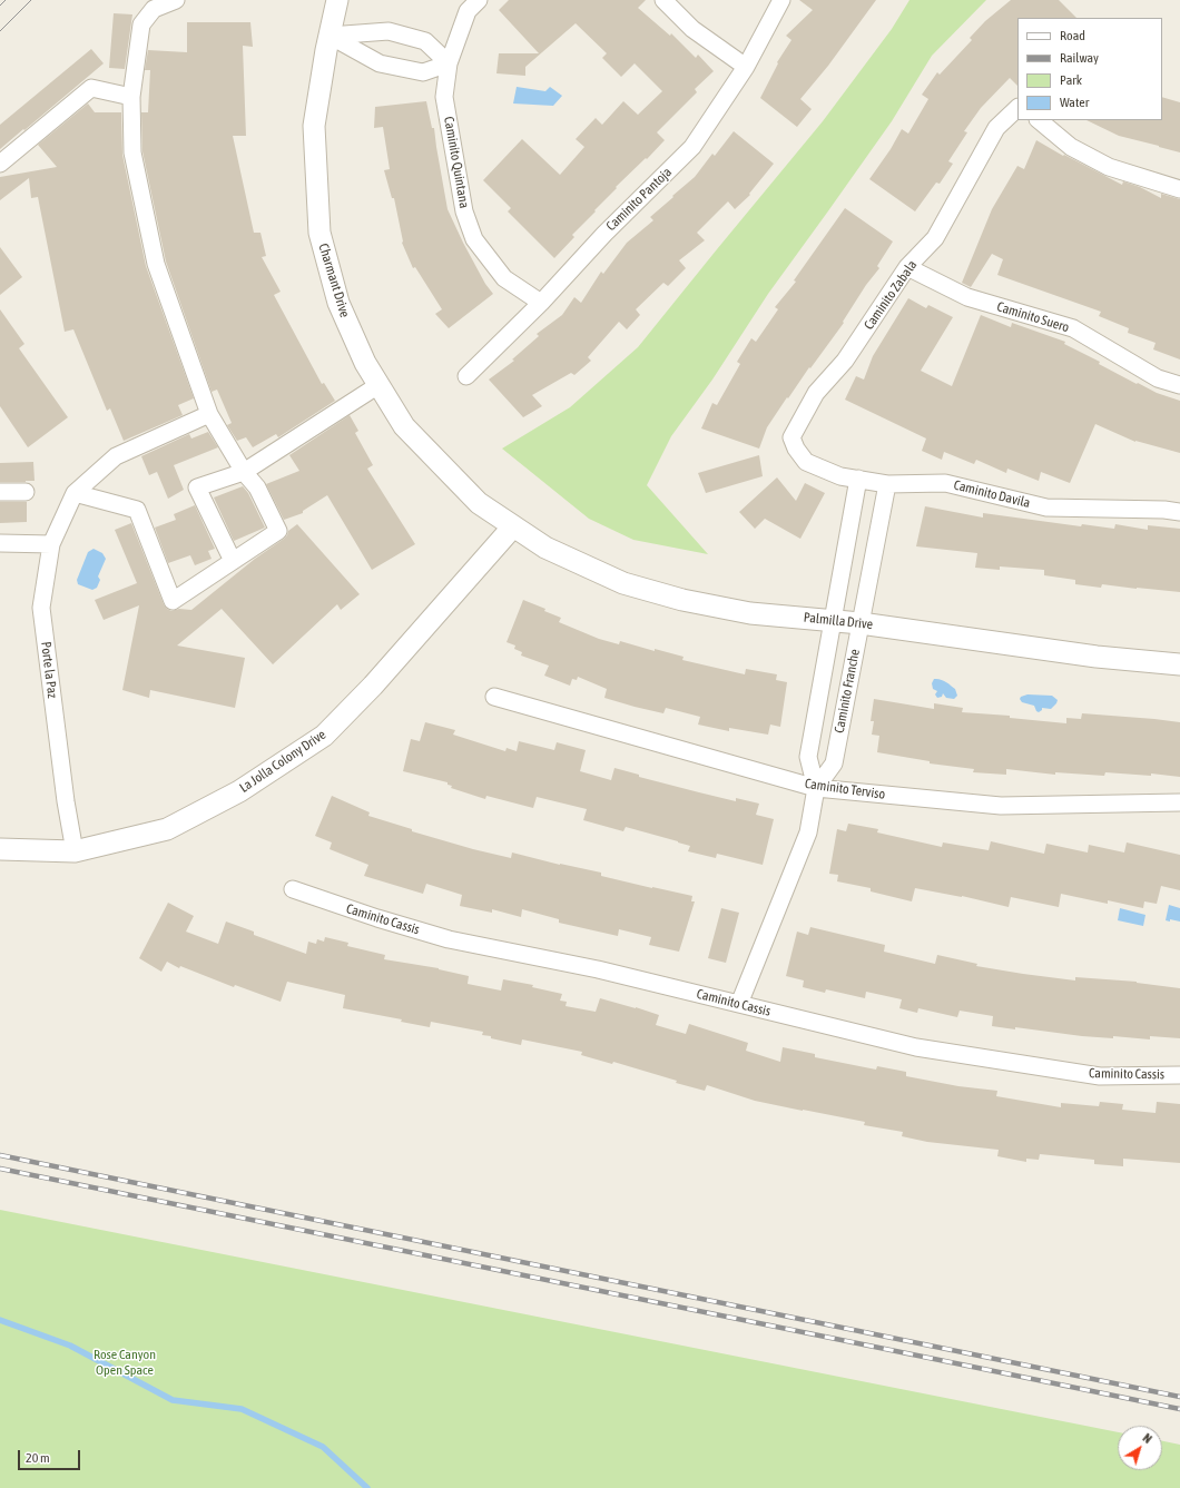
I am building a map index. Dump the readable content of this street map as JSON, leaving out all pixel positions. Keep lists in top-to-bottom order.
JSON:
{
  "streets": {
    "street": [
      "Caminito Quintana",
      "Caminito Pantoja",
      "Charmant Drive",
      "Caminito Zabala",
      "Caminito Suero",
      "Caminito Davila",
      "Palmilla Drive",
      "Porte la Paz",
      "Caminito Franche",
      "La Jolla Colony Drive",
      "Caminito Terviso",
      "Caminito Cassis"
    ]
  },
  "crossings": [
    ["Caminito Quintana", "Caminito Pantoja"],
    ["Charmant Drive", "Palmilla Drive"],
    ["Charmant Drive", "La Jolla Colony Drive"],
    ["Caminito Zabala", "Caminito Suero"],
    ["Caminito Zabala", "Caminito Davila"],
    ["Caminito Davila", "Caminito Franche"],
    ["Palmilla Drive", "Caminito Franche"],
    ["Palmilla Drive", "La Jolla Colony Drive"],
    ["Porte la Paz", "La Jolla Colony Drive"],
    ["Caminito Franche", "Caminito Terviso"],
    ["Caminito Franche", "Caminito Cassis"]
  ],
  "parks": ["Rose Canyon Open Space"],
  "legend": [
    "Road",
    "Railway",
    "Park",
    "Water"
  ],
  "scale_bar": "20 m",
  "north": "top right"
}
